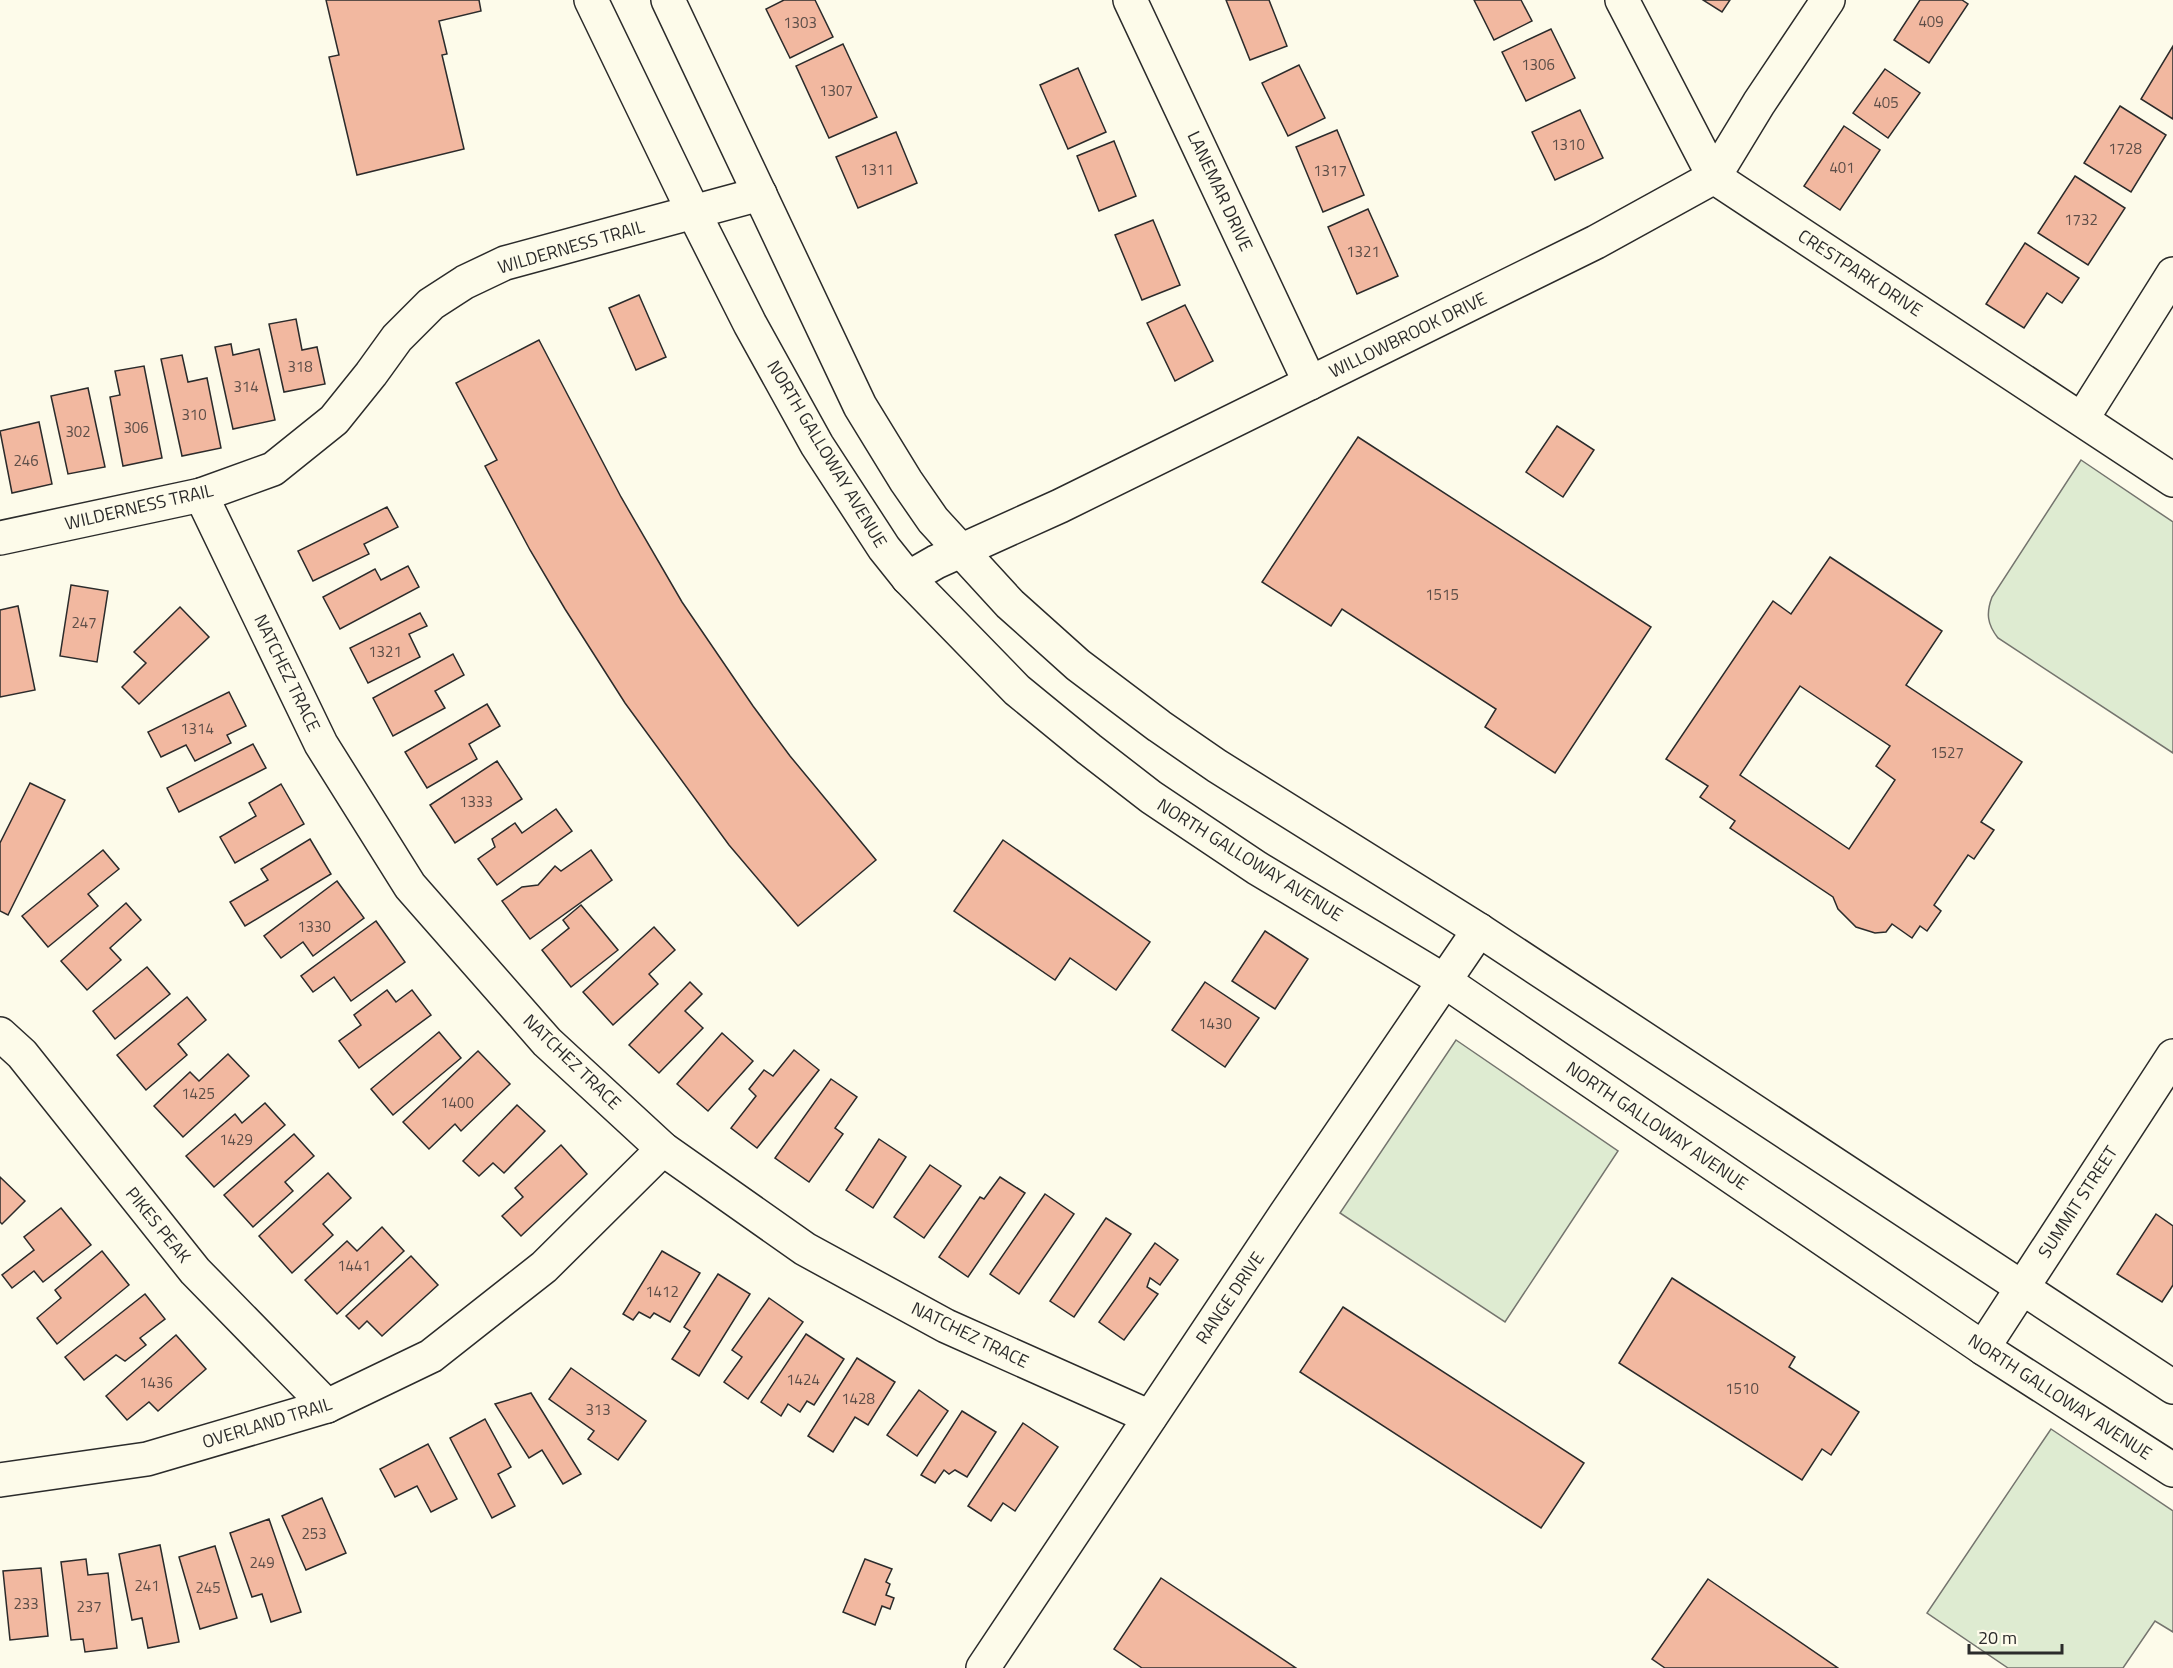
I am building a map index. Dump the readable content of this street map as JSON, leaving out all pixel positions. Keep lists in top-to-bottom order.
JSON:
{
  "streets": {
    "street": [
      "LANEMAR DRIVE",
      "WILDERNESS TRAIL",
      "CRESTPARK DRIVE",
      "WILLOWBROOK DRIVE",
      "NORTH GALLOWAY AVENUE",
      "NATCHEZ TRACE",
      "SUMMIT STREET",
      "PIKES PEAK",
      "RANGE DRIVE",
      "OVERLAND TRAIL"
    ]
  },
  "crossings": [
    ["LANEMAR DRIVE", "WILLOWBROOK DRIVE"],
    ["WILDERNESS TRAIL", "NORTH GALLOWAY AVENUE"],
    ["WILDERNESS TRAIL", "NATCHEZ TRACE"],
    ["CRESTPARK DRIVE", "WILLOWBROOK DRIVE"],
    ["WILLOWBROOK DRIVE", "NORTH GALLOWAY AVENUE"],
    ["NORTH GALLOWAY AVENUE", "SUMMIT STREET"],
    ["NORTH GALLOWAY AVENUE", "RANGE DRIVE"],
    ["NATCHEZ TRACE", "RANGE DRIVE"],
    ["NATCHEZ TRACE", "OVERLAND TRAIL"],
    ["PIKES PEAK", "OVERLAND TRAIL"]
  ],
  "house_numbers": [
    "409",
    "1303",
    "1306",
    "1307",
    "405",
    "1310",
    "1728",
    "401",
    "1311",
    "1317",
    "1732",
    "1321",
    "318",
    "314",
    "310",
    "306",
    "302",
    "246",
    "1515",
    "247",
    "1321",
    "1314",
    "1527",
    "1333",
    "1330",
    "1430",
    "1425",
    "1400",
    "1429",
    "1441",
    "1412",
    "1424",
    "1436",
    "1510",
    "1428",
    "313",
    "253",
    "249",
    "241",
    "245",
    "233",
    "237"
  ],
  "scale_bar": "20 m"
}
